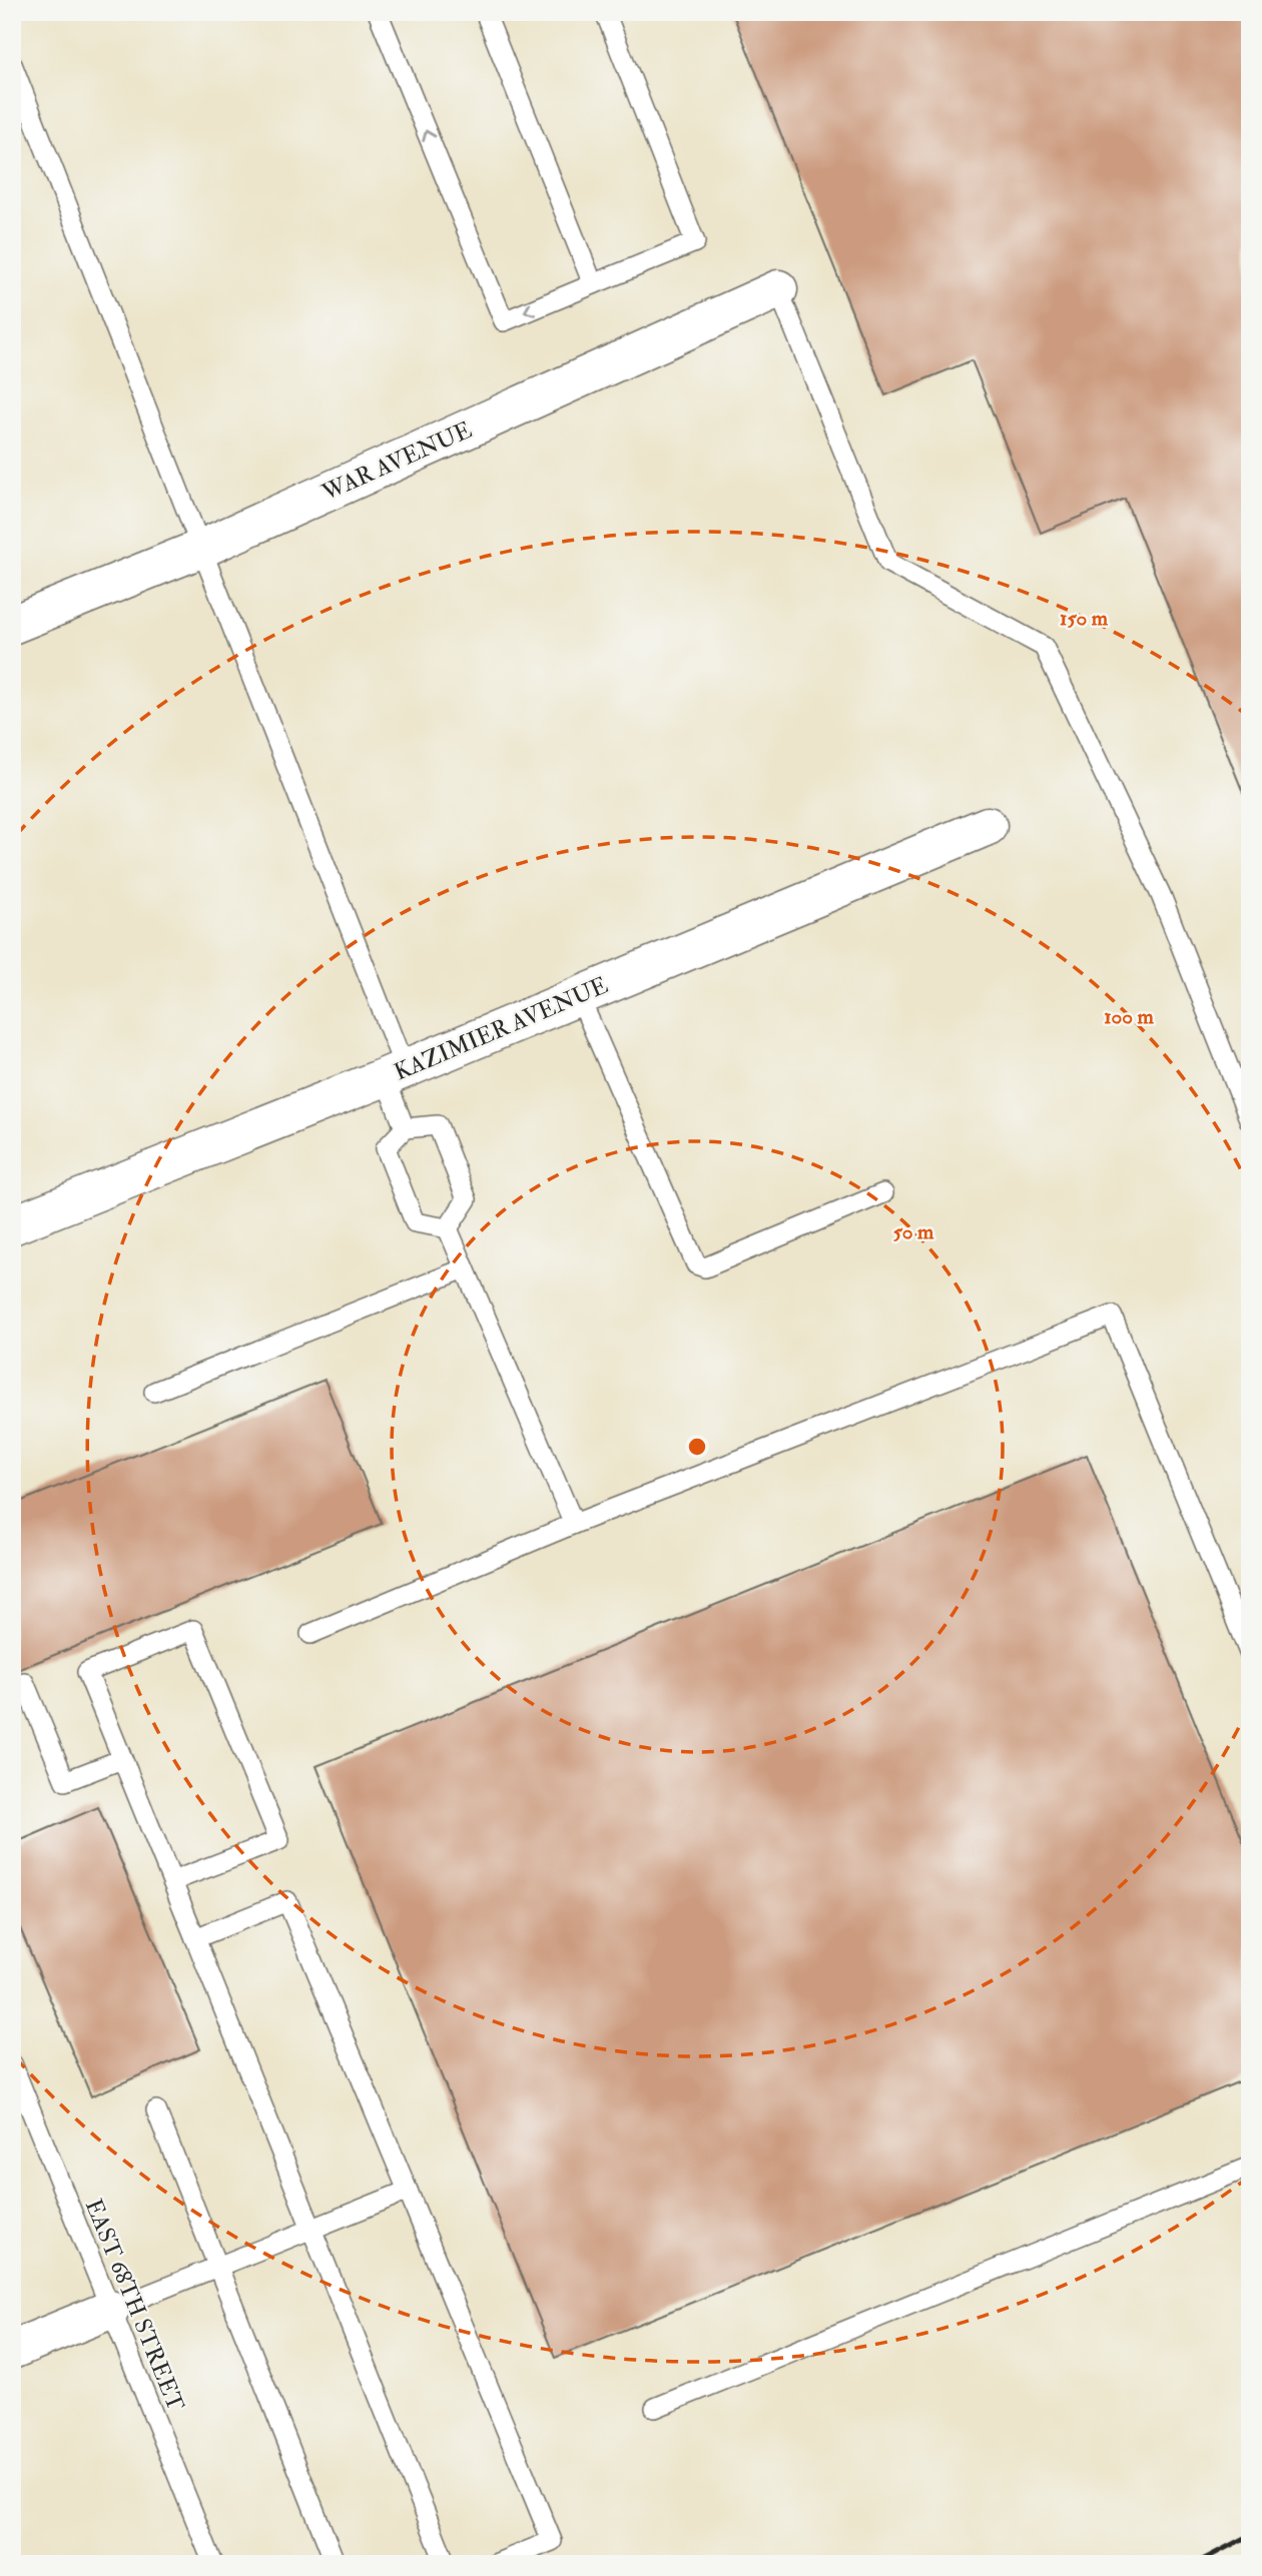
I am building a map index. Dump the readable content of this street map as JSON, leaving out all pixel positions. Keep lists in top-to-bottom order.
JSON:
{
  "streets": {
    "street": ["WAR AVENUE", "KAZIMIER AVENUE"],
    "lane": ["EAST 68TH STREET"]
  },
  "rings": ["150 m", "100 m", "50 m"]
}
